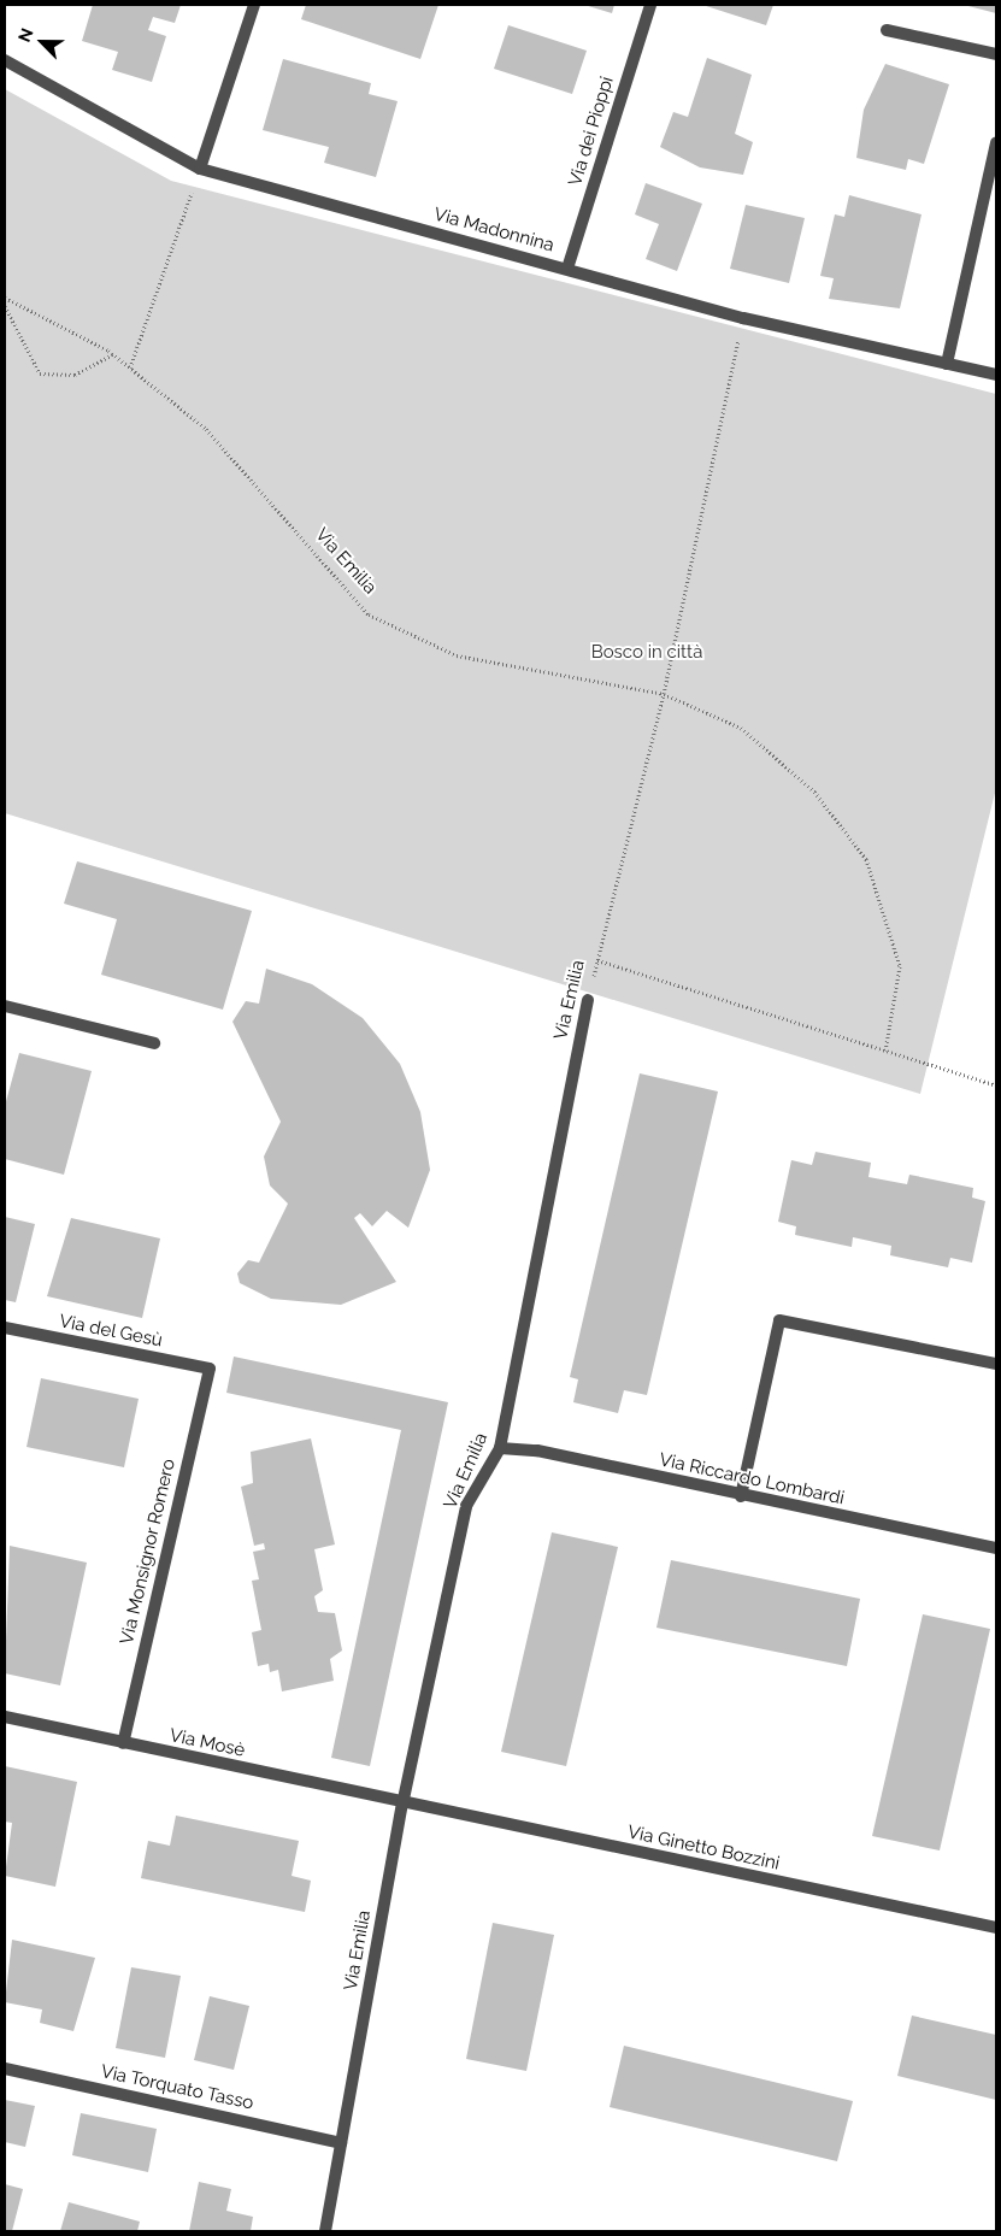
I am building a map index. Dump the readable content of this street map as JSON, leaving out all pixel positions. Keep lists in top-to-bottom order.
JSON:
{
  "streets": {
    "street": [
      "Via dei Pioppi",
      "Via Madonnina",
      "Via Emilia",
      "Via del Gesù",
      "Via Riccardo Lombardi",
      "Via Monsignor Romero",
      "Via Mosè",
      "Via Ginetto Bozzini",
      "Via Torquato Tasso"
    ]
  },
  "crossings": [
    ["Via dei Pioppi", "Via Madonnina"],
    ["Via Madonnina", "Via Emilia"],
    ["Via Emilia", "Via Riccardo Lombardi"],
    ["Via Emilia", "Via Mosè"],
    ["Via Emilia", "Via Ginetto Bozzini"],
    ["Via Emilia", "Via Torquato Tasso"],
    ["Via del Gesù", "Via Monsignor Romero"],
    ["Via Monsignor Romero", "Via Mosè"],
    ["Via Mosè", "Via Ginetto Bozzini"]
  ],
  "parks": ["Bosco in città"],
  "north": "top left"
}
